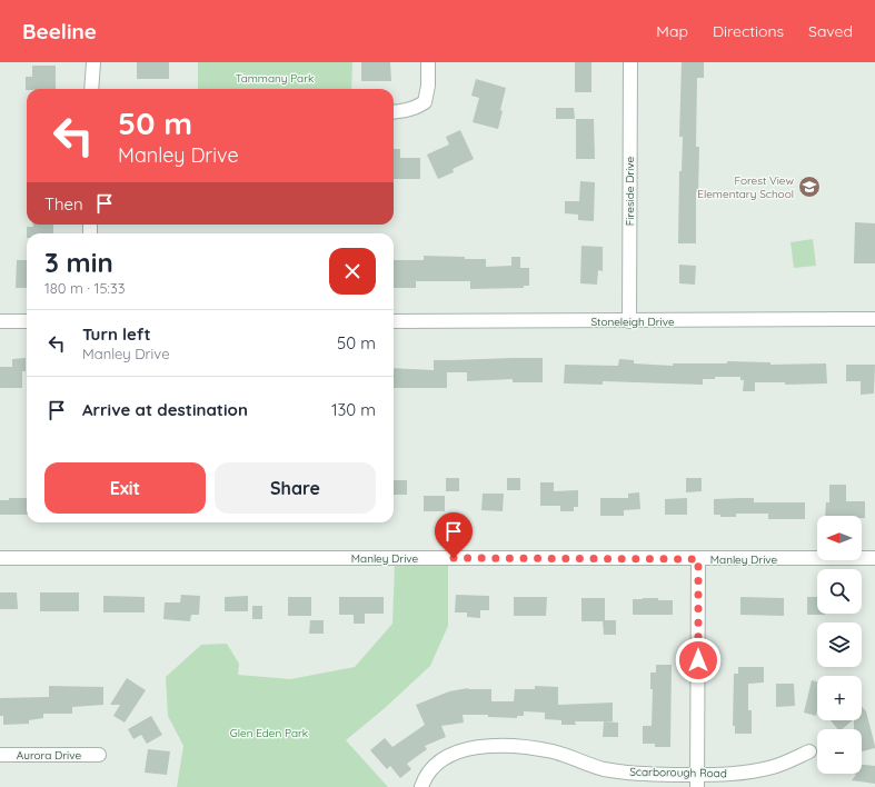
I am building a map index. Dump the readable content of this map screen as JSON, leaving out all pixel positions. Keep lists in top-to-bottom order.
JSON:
{
  "streets": {
    "street": [
      "Fireside Drive",
      "Stoneleigh Drive",
      "Manley Drive",
      "Aurora Drive",
      "Scarborough Road"
    ]
  },
  "crossings": [
    ["Fireside Drive", "Stoneleigh Drive"]
  ],
  "parks": ["Tammany Park", "Glen Eden Park"],
  "places": {
    "school or university": ["Forest View Elementary School"]
  },
  "north": "left",
  "page": {
    "header": "Beeline",
    "nav": ["Map", "Directions", "Saved"],
    "turn": ["50 m", "Manley Drive"],
    "then": "Then",
    "heading": ["3 min", "180 m · 15:33"],
    "list": [
      {
        "name": "Turn left",
        "note": "Manley Drive",
        "value": "50 m"
      },
      {
        "name": "Arrive at destination",
        "value": "130 m"
      }
    ],
    "buttons": ["Exit", "Share"],
    "map_buttons": ["+", "−"]
  }
}
